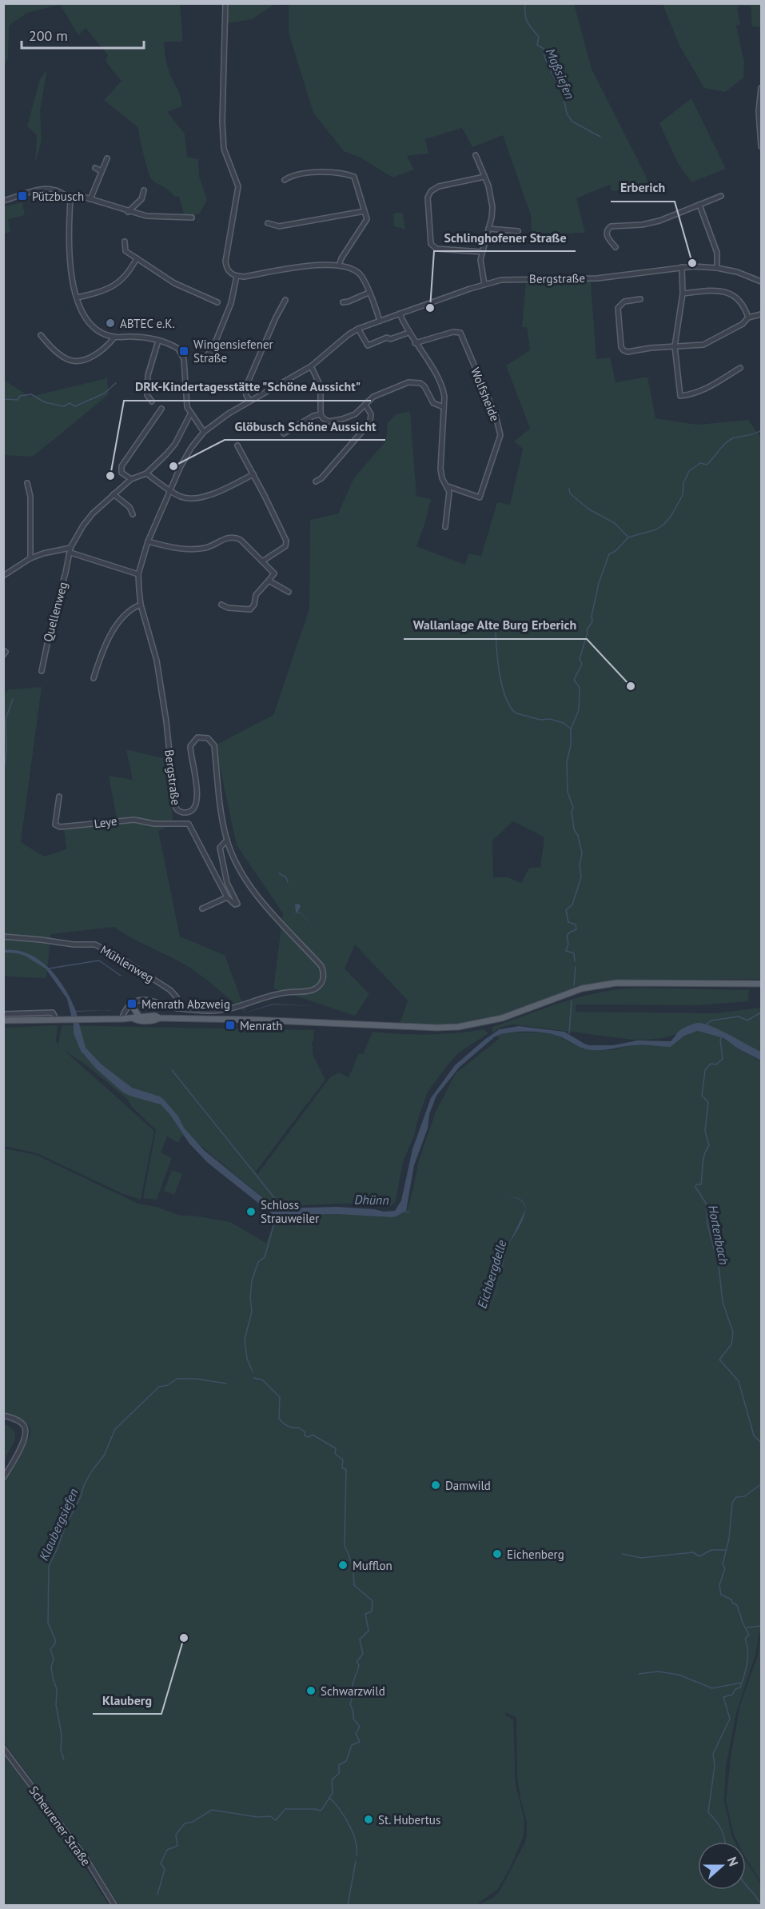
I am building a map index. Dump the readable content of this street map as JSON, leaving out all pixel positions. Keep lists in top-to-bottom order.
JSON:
{
  "streets": {
    "street": [
      "Bergstraße",
      "Wolfsheide",
      "Quellenweg",
      "Leye",
      "Mühlenweg",
      "Scheurener Straße"
    ]
  },
  "crossings": [
    ["Bergstraße", "Mühlenweg"]
  ],
  "water": [
    "Maßsiefen",
    "Dhünn",
    "Hortenbach",
    "Eichbergdelle",
    "Klaubergsiefen"
  ],
  "places": {
    "transit": [
      "Pützbusch",
      "Wingensiefener Straße",
      "Menrath Abzweig",
      "Menrath"
    ],
    "other": [
      "Erberich",
      "Schlinghofener Straße",
      "ABTEC e.K.",
      "Glöbusch Schöne Aussicht",
      "DRK-Kindertagesstätte \"Schöne Aussicht\"",
      "Wallanlage Alte Burg Erberich",
      "Schloss Strauweiler",
      "Damwild",
      "Eichenberg",
      "Mufflon",
      "Klauberg",
      "Schwarzwild",
      "St. Hubertus"
    ]
  },
  "scale_bar": "200 m",
  "north": "right"
}
